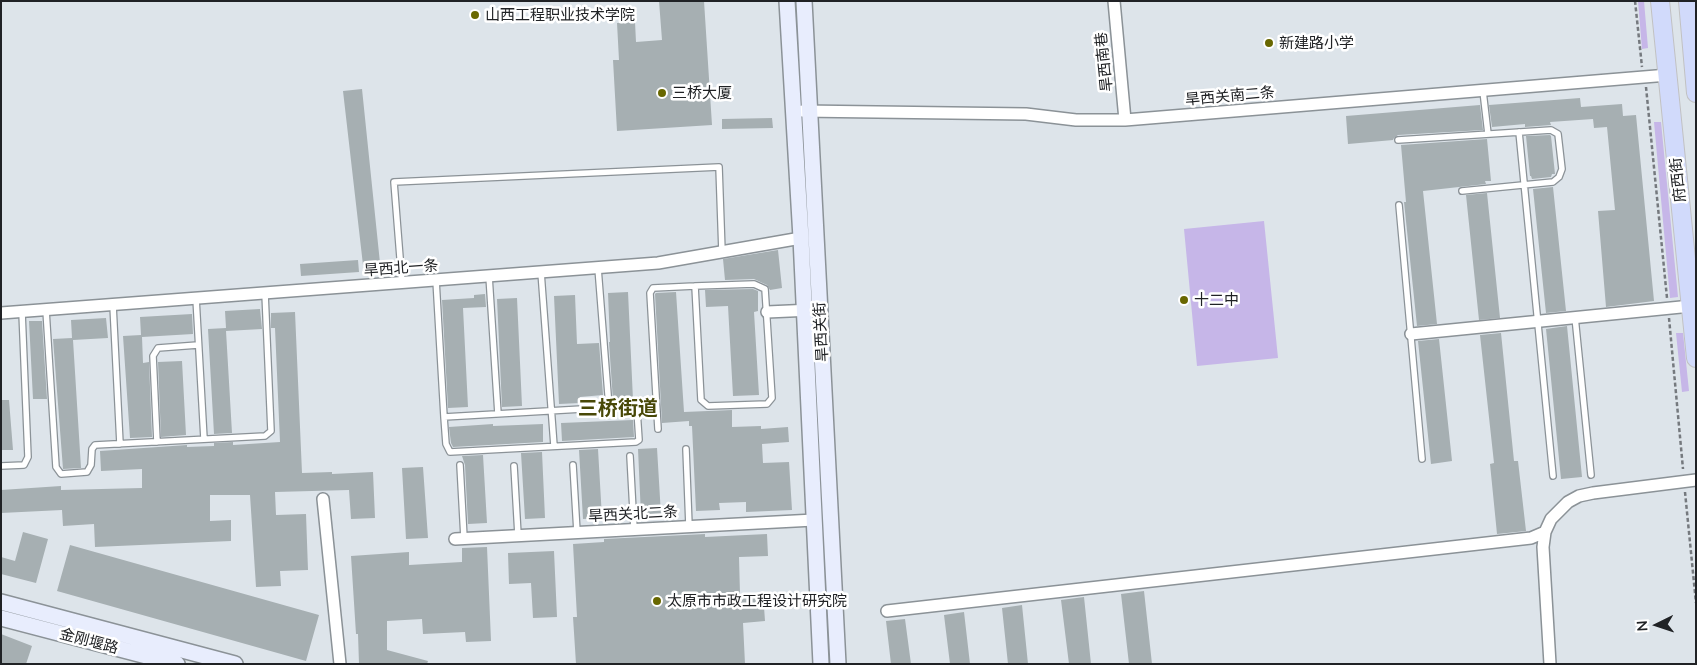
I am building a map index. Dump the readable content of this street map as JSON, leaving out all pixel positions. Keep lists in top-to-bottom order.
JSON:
{
  "streets": {
    "main road": ["府西街", "旱西关街", "金刚堰路"],
    "street": [
      "旱西南巷",
      "旱西关南二条",
      "旱西北一条",
      "旱西关北二条"
    ]
  },
  "crossings": [
    ["旱西南巷", "旱西关南二条"],
    ["旱西关南二条", "府西街"],
    ["旱西关南二条", "旱西关街"],
    ["旱西北一条", "旱西关街"],
    ["旱西关街", "旱西关北二条"]
  ],
  "districts": ["三桥街道"],
  "places": [
    "山西工程职业技术学院",
    "新建路小学",
    "三桥大厦",
    "十二中",
    "太原市市政工程设计研究院"
  ],
  "north": "left"
}
